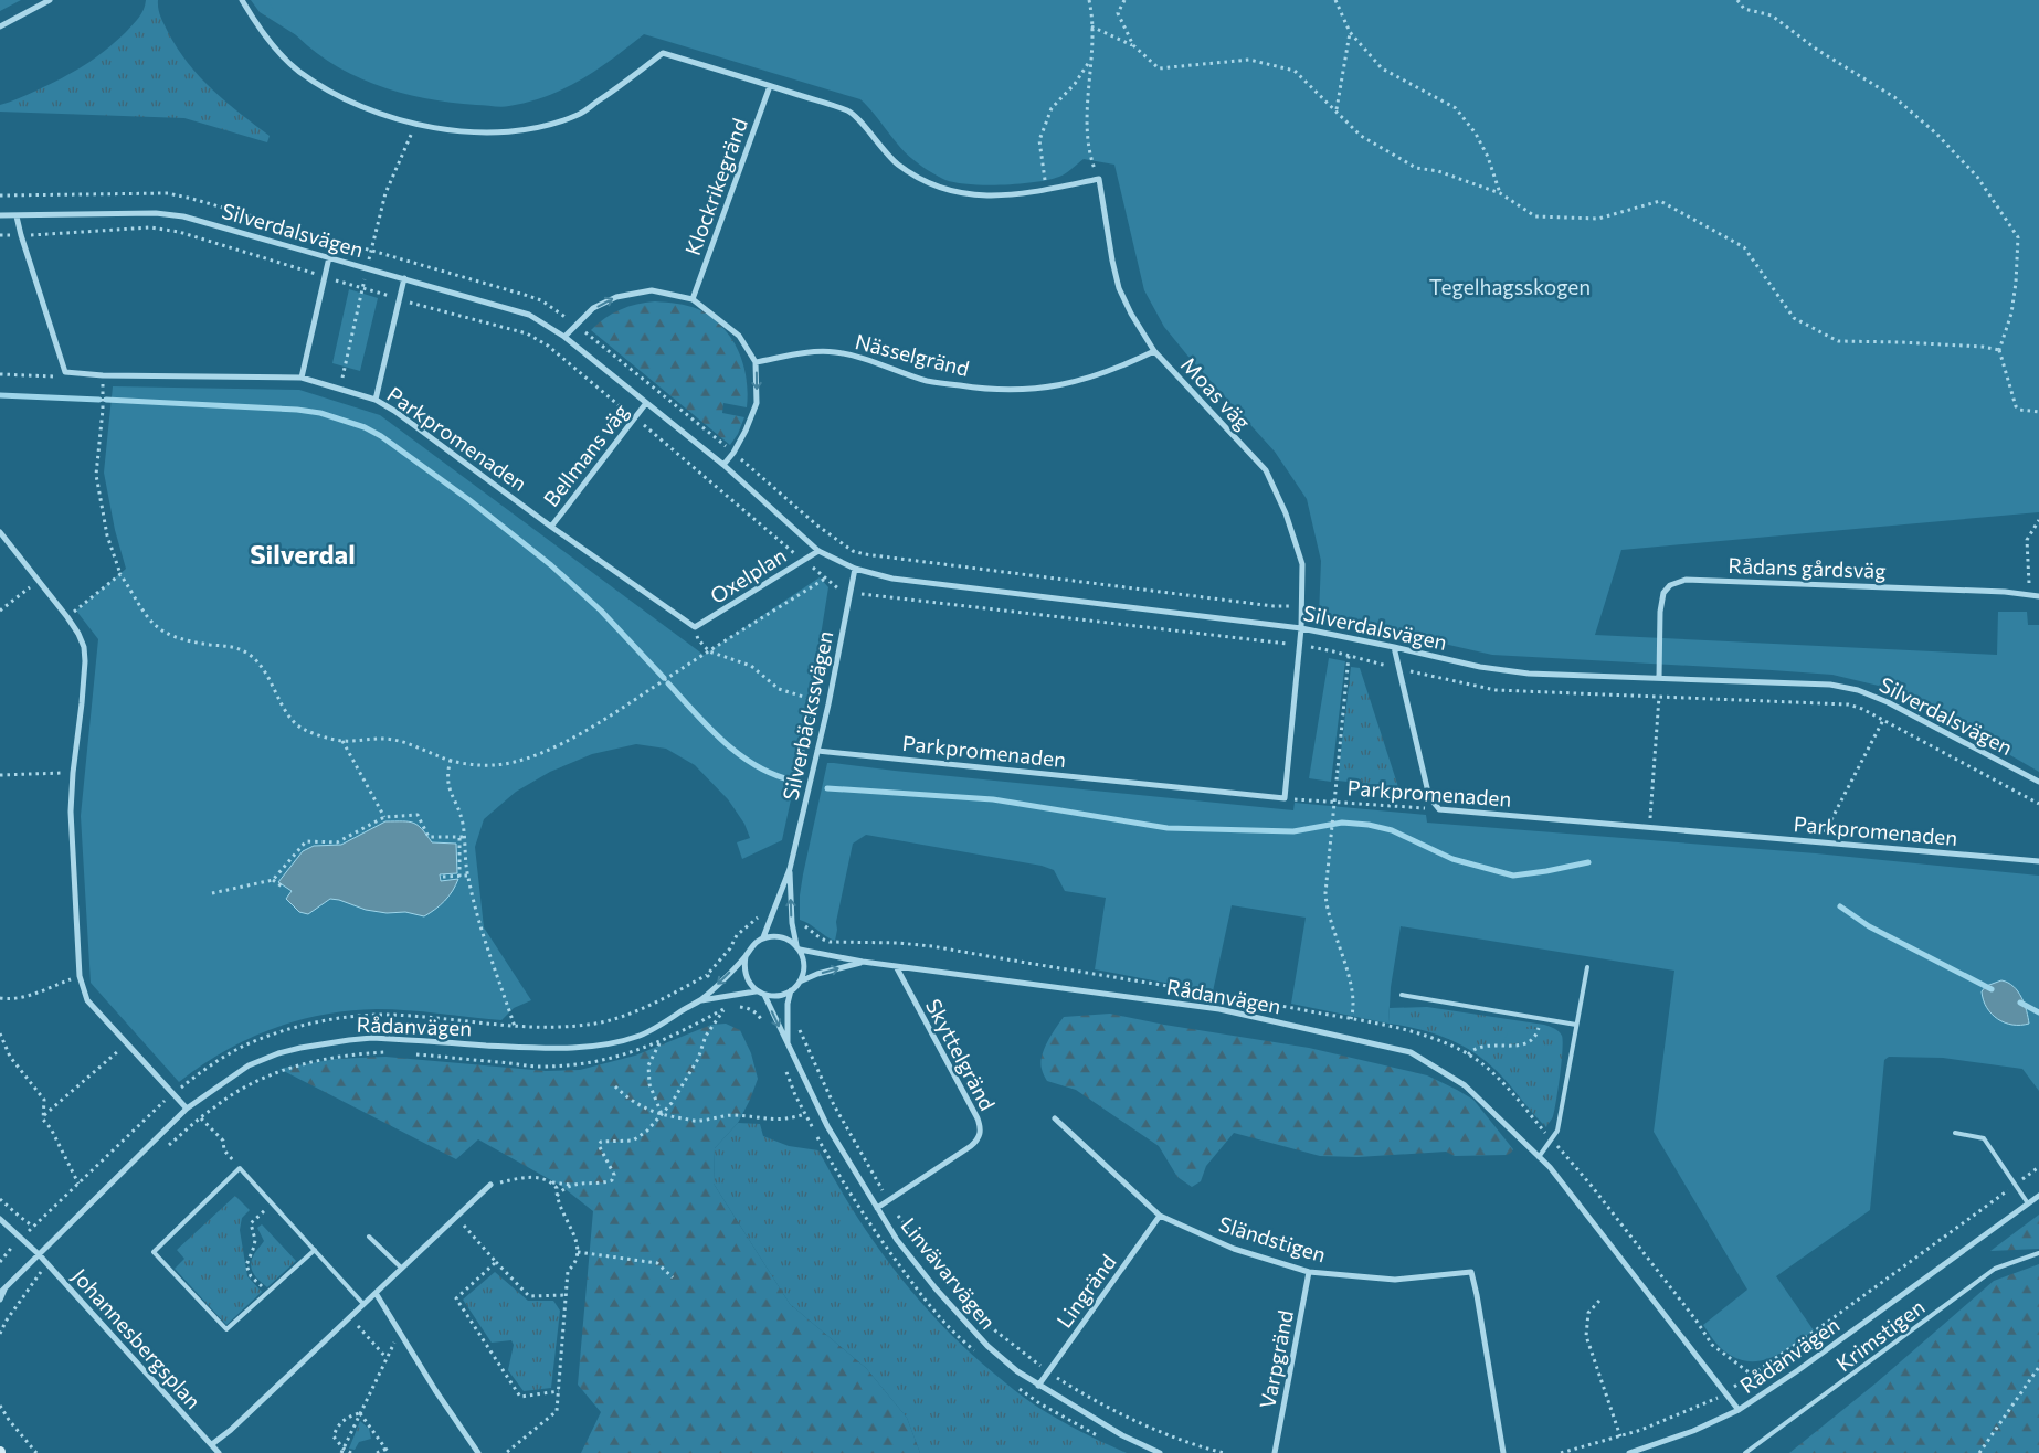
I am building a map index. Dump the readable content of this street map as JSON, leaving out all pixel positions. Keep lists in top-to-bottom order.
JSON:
{
  "streets": {
    "street": [
      "Klockrikegränd",
      "Silverdalsvägen",
      "Nässelgränd",
      "Moas väg",
      "Parkpromenaden",
      "Bellmans väg",
      "Rådans gårdsväg",
      "Oxelplan",
      "Silverbäckssvägen",
      "Rådanvägen",
      "Skyttelgränd",
      "Sländstigen",
      "Linvävarvägen",
      "Lingränd",
      "Johannesbergsplan",
      "Varpgränd"
    ],
    "lane": ["Krimstigen"]
  },
  "crossings": [
    ["Silverdalsvägen", "Moas väg"],
    ["Silverdalsvägen", "Bellmans väg"],
    ["Silverdalsvägen", "Rådans gårdsväg"],
    ["Silverdalsvägen", "Oxelplan"],
    ["Silverdalsvägen", "Silverbäckssvägen"],
    ["Nässelgränd", "Moas väg"],
    ["Moas väg", "Parkpromenaden"],
    ["Parkpromenaden", "Bellmans väg"],
    ["Parkpromenaden", "Oxelplan"],
    ["Parkpromenaden", "Silverbäckssvägen"],
    ["Silverbäckssvägen", "Rådanvägen"],
    ["Silverbäckssvägen", "Linvävarvägen"],
    ["Rådanvägen", "Skyttelgränd"],
    ["Rådanvägen", "Linvävarvägen"],
    ["Rådanvägen", "Johannesbergsplan"],
    ["Skyttelgränd", "Linvävarvägen"],
    ["Sländstigen", "Lingränd"],
    ["Sländstigen", "Varpgränd"],
    ["Linvävarvägen", "Lingränd"]
  ],
  "districts": ["Silverdal"],
  "parks": ["Tegelhagsskogen"]
}
